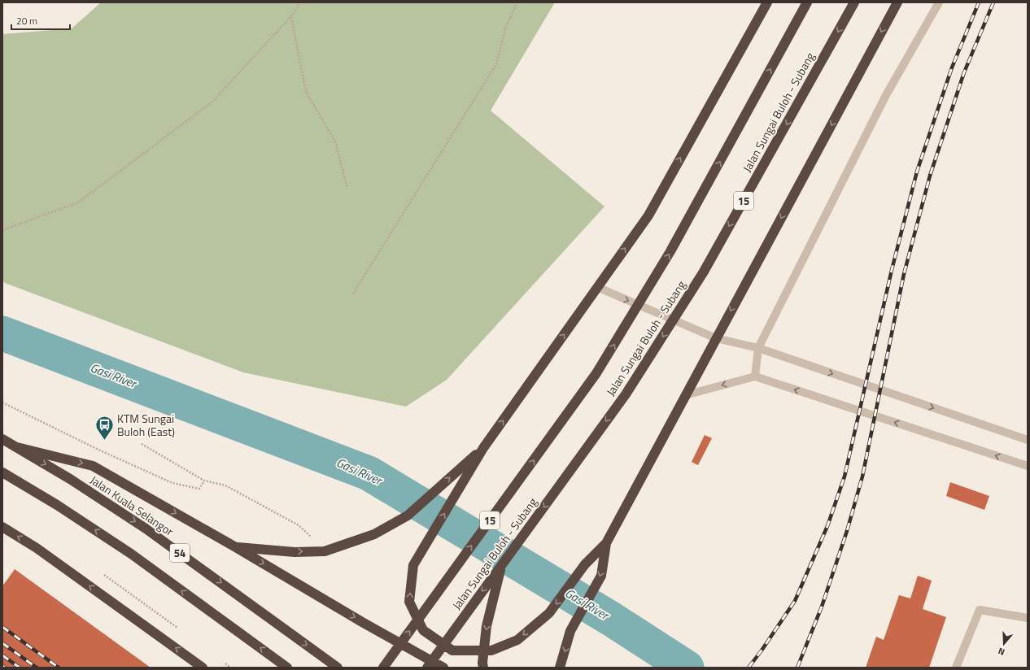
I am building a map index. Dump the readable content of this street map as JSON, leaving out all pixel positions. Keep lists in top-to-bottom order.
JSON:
{
  "streets": {
    "highway": [
      "Jalan Sungai Buloh - Subang",
      "15",
      "Jalan Kuala Selangor",
      "54"
    ]
  },
  "water": ["Gasi River"],
  "places": {
    "bus stop": ["KTM Sungai Buloh (East)"]
  },
  "scale_bar": "20 m",
  "north": "bottom"
}
